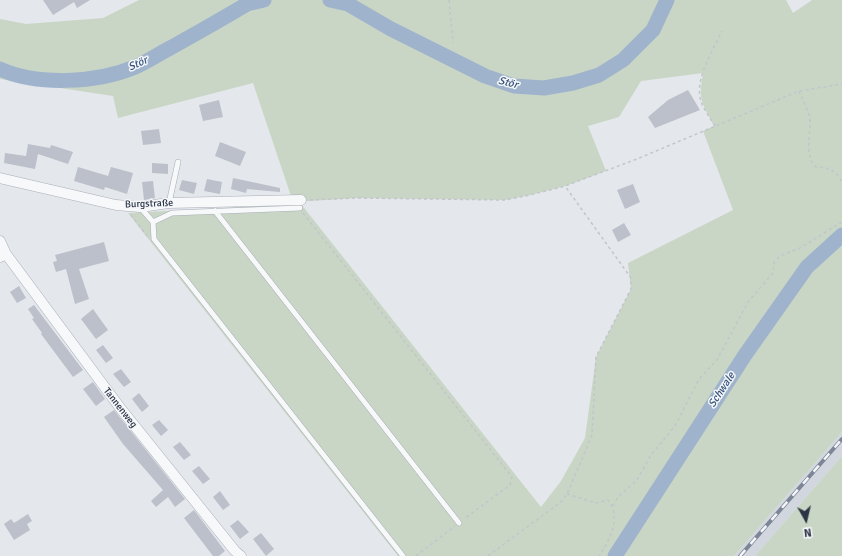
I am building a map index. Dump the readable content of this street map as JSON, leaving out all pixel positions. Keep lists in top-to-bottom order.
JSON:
{
  "streets": {
    "street": ["Burgstraße", "Tannenweg"]
  },
  "water": ["Stör", "Schwale"],
  "north": "bottom"
}
